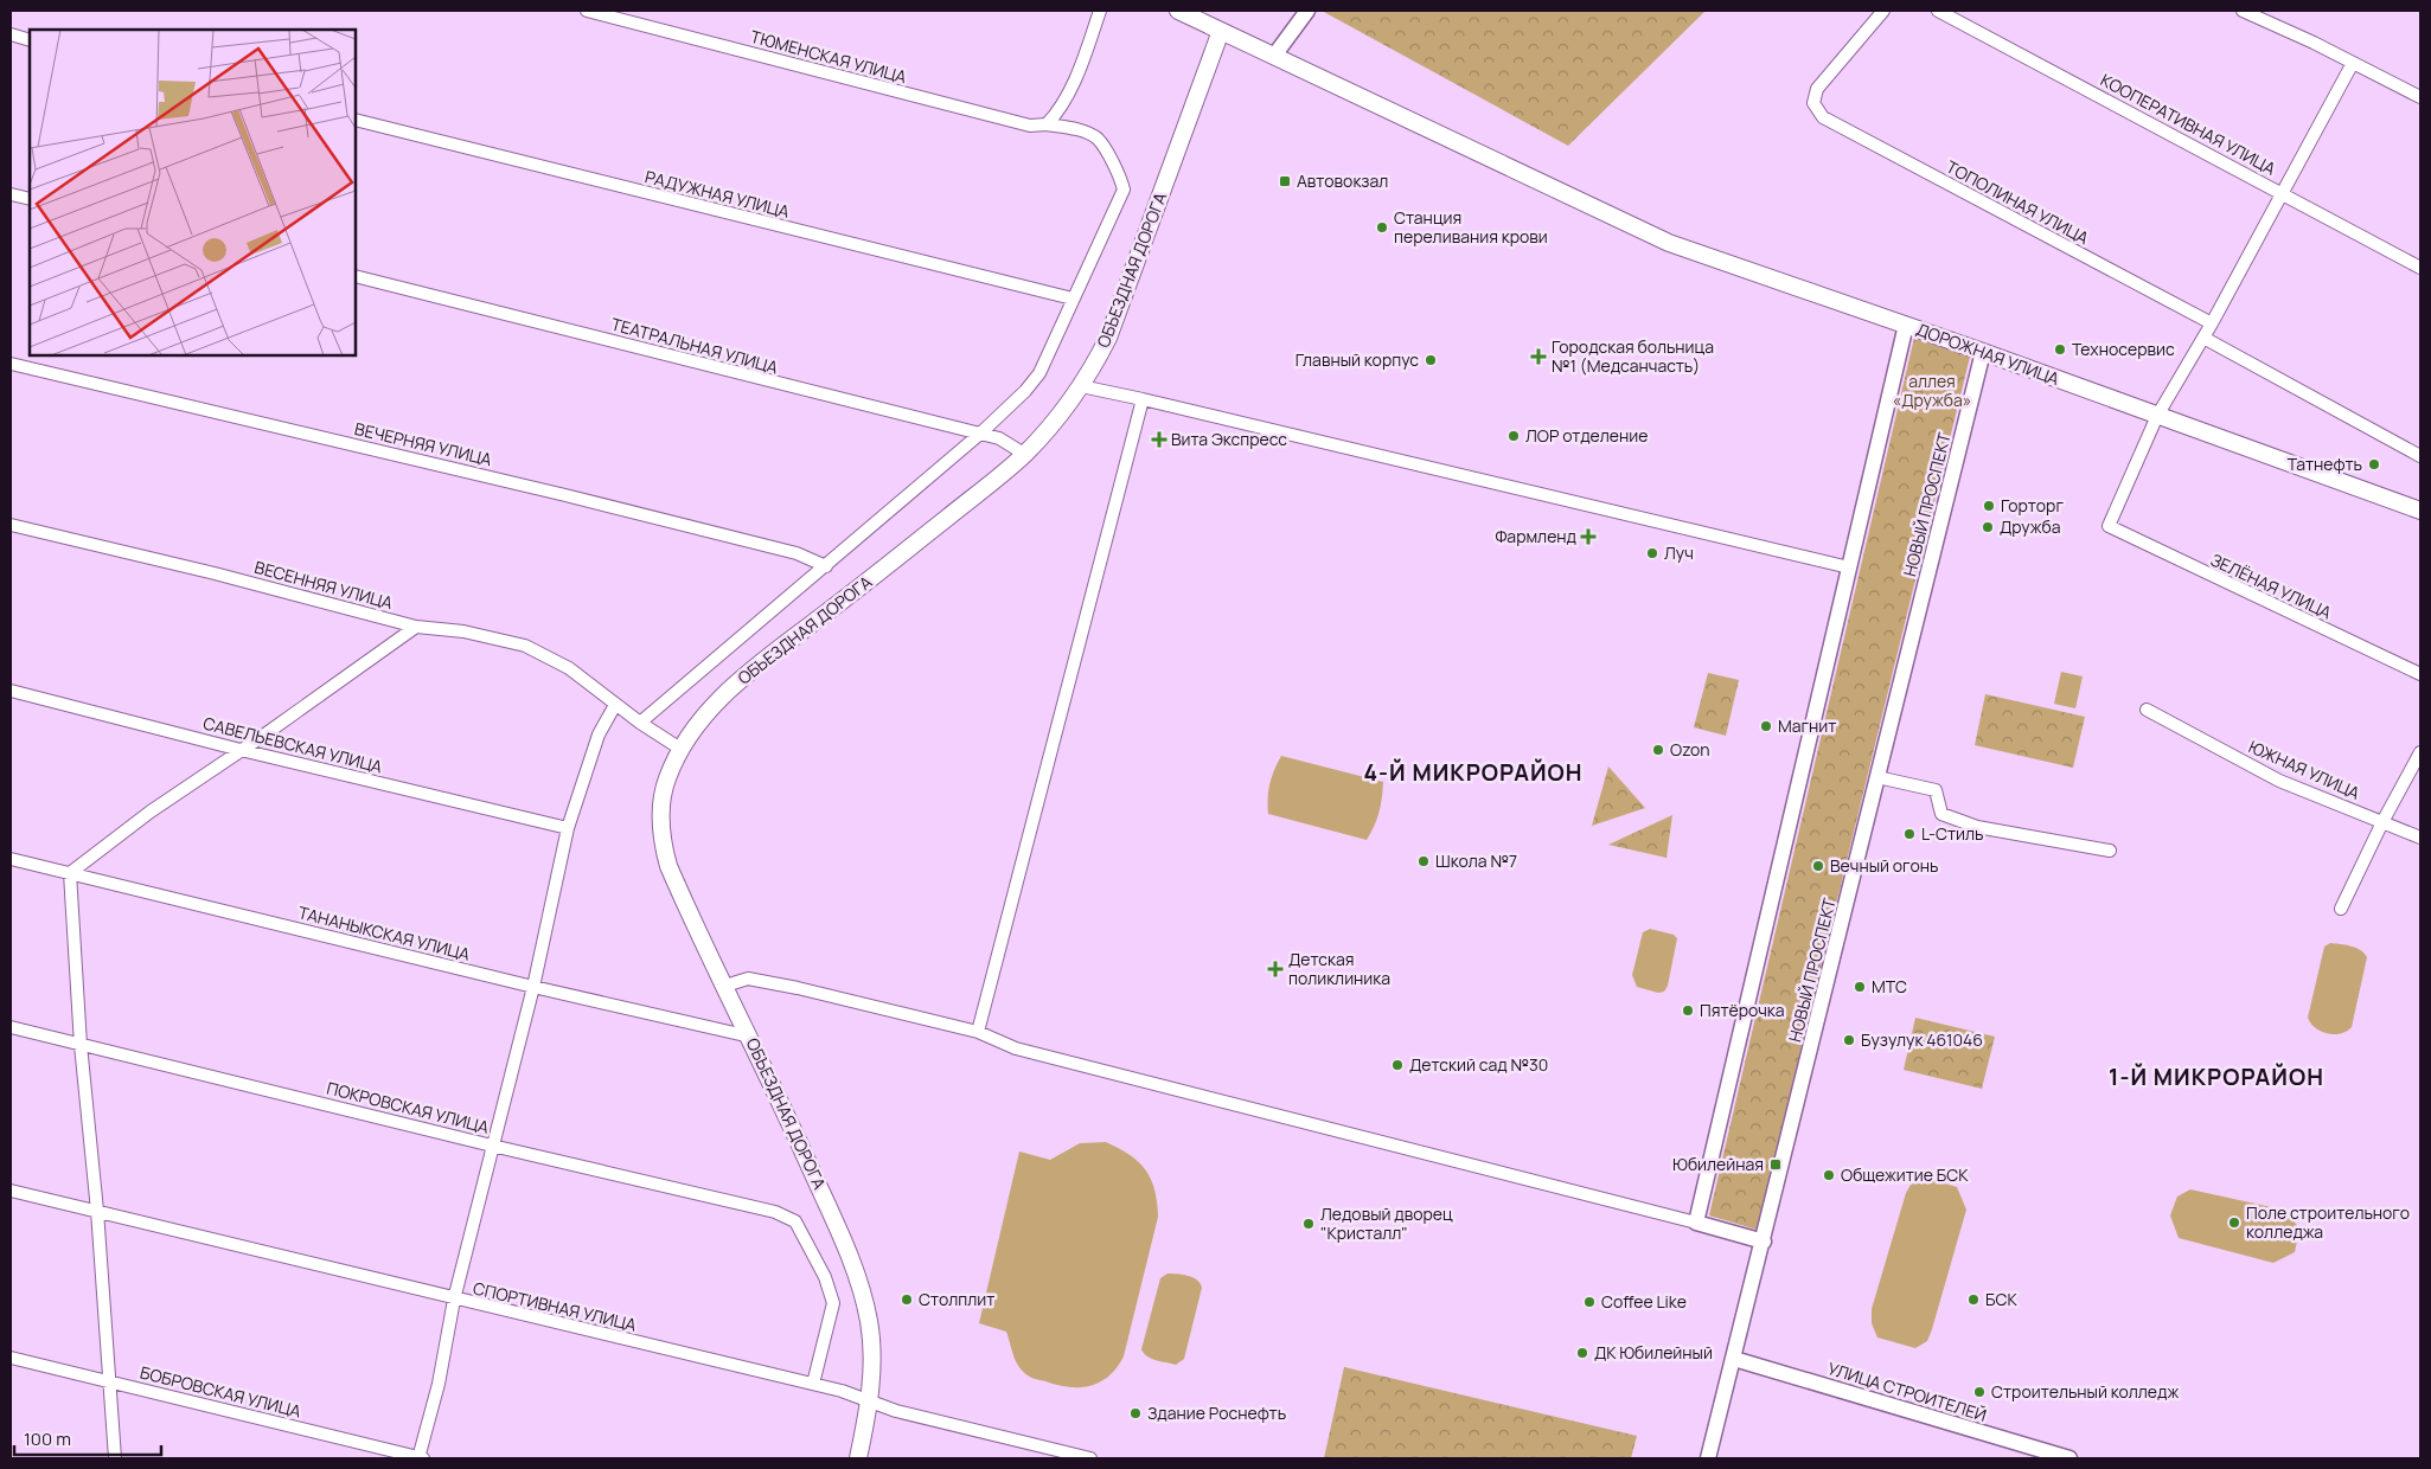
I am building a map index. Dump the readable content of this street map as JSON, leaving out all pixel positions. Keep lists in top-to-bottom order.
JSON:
{
  "streets": {
    "main road": ["ОБЪЕЗДНАЯ ДОРОГА", "ДОРОЖНАЯ УЛИЦА"],
    "street": [
      "ТЮМЕНСКАЯ УЛИЦА",
      "КООПЕРАТИВНАЯ УЛИЦА",
      "РАДУЖНАЯ УЛИЦА",
      "ТОПОЛИНАЯ УЛИЦА",
      "ТЕАТРАЛЬНАЯ УЛИЦА",
      "ВЕЧЕРНЯЯ УЛИЦА",
      "НОВЫЙ ПРОСПЕКТ",
      "ВЕСЕННЯЯ УЛИЦА",
      "ЗЕЛЁНАЯ УЛИЦА",
      "САВЕЛЬЕВСКАЯ УЛИЦА",
      "ЮЖНАЯ УЛИЦА",
      "ТАНАНЫКСКАЯ УЛИЦА",
      "ПОКРОВСКАЯ УЛИЦА",
      "СПОРТИВНАЯ УЛИЦА",
      "БОБРОВСКАЯ УЛИЦА",
      "УЛИЦА СТРОИТЕЛЕЙ"
    ]
  },
  "crossings": [
    ["ТЮМЕНСКАЯ УЛИЦА", "РАДУЖНАЯ УЛИЦА"],
    ["ОБЪЕЗДНАЯ ДОРОГА", "ТЕАТРАЛЬНАЯ УЛИЦА"],
    ["ОБЪЕЗДНАЯ ДОРОГА", "ДОРОЖНАЯ УЛИЦА"],
    ["ОБЪЕЗДНАЯ ДОРОГА", "ВЕСЕННЯЯ УЛИЦА"],
    ["ОБЪЕЗДНАЯ ДОРОГА", "ТАНАНЫКСКАЯ УЛИЦА"],
    ["ОБЪЕЗДНАЯ ДОРОГА", "СПОРТИВНАЯ УЛИЦА"],
    ["ДОРОЖНАЯ УЛИЦА", "НОВЫЙ ПРОСПЕКТ"],
    ["ДОРОЖНАЯ УЛИЦА", "ЗЕЛЁНАЯ УЛИЦА"],
    ["НОВЫЙ ПРОСПЕКТ", "УЛИЦА СТРОИТЕЛЕЙ"],
    ["ПОКРОВСКАЯ УЛИЦА", "СПОРТИВНАЯ УЛИЦА"]
  ],
  "districts": ["4-Й МИКРОРАЙОН", "1-Й МИКРОРАЙОН"],
  "parks": ["аллея «Дружба»"],
  "places": {
    "transit": ["Автовокзал", "Юбилейная"],
    "other": [
      "Станция переливания крови",
      "Техносервис",
      "Главный корпус",
      "ЛОР отделение",
      "Татнефть",
      "Горторг",
      "Дружба",
      "Луч",
      "Магнит",
      "Ozon",
      "L-Стиль",
      "Школа №7",
      "Вечный огонь",
      "МТС",
      "Пятёрочка",
      "Бузулук 461046",
      "Детский сад №30",
      "Общежитие БСК",
      "Поле строительного колледжа",
      "Ледовый дворец \"Кристалл\"",
      "Столплит",
      "БСК",
      "Coffee Like",
      "ДК Юбилейный",
      "Строительный колледж",
      "Здание Роснефть"
    ],
    "health": [
      "Городская больница №1 (Медсанчасть)",
      "Вита Экспресс",
      "Фармленд",
      "Детская поликлиника"
    ]
  },
  "scale_bar": "100 m"
}
